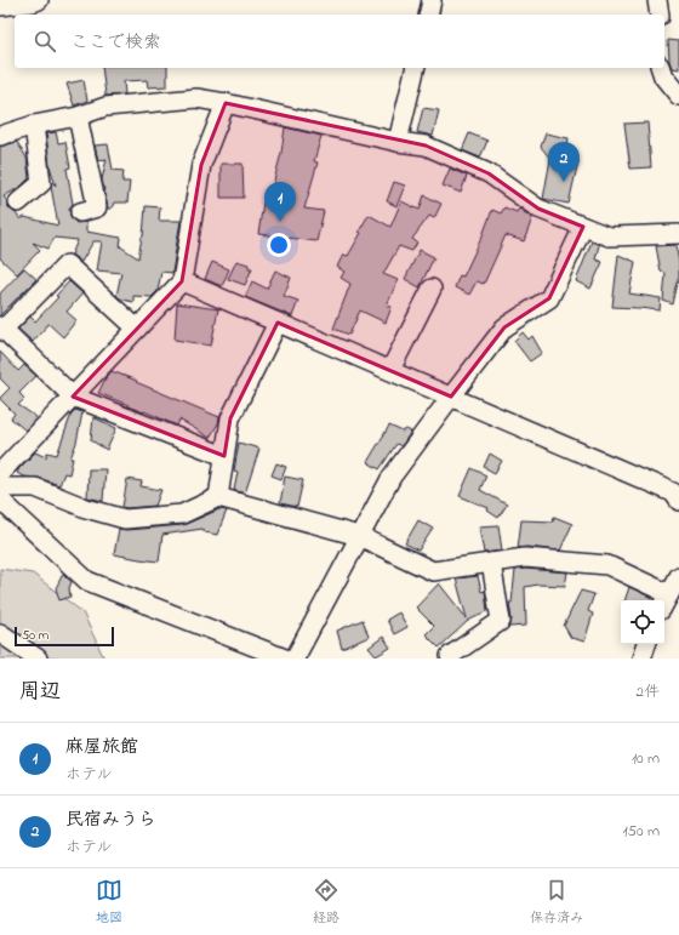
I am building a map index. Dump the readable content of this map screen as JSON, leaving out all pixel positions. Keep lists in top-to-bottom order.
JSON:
{
  "scale_bar": "50 m",
  "page": {
    "search": "ここで検索",
    "pins": ["2", "1"],
    "scale": "50 m",
    "heading": ["周辺", "2件"],
    "list": [
      {
        "mark": "1",
        "name": "麻屋旅館",
        "note": "ホテル",
        "value": "10 m"
      },
      {
        "mark": "2",
        "name": "民宿みうら",
        "note": "ホテル",
        "value": "150 m"
      }
    ],
    "nav": ["地図", "経路", "保存済み"]
  }
}
